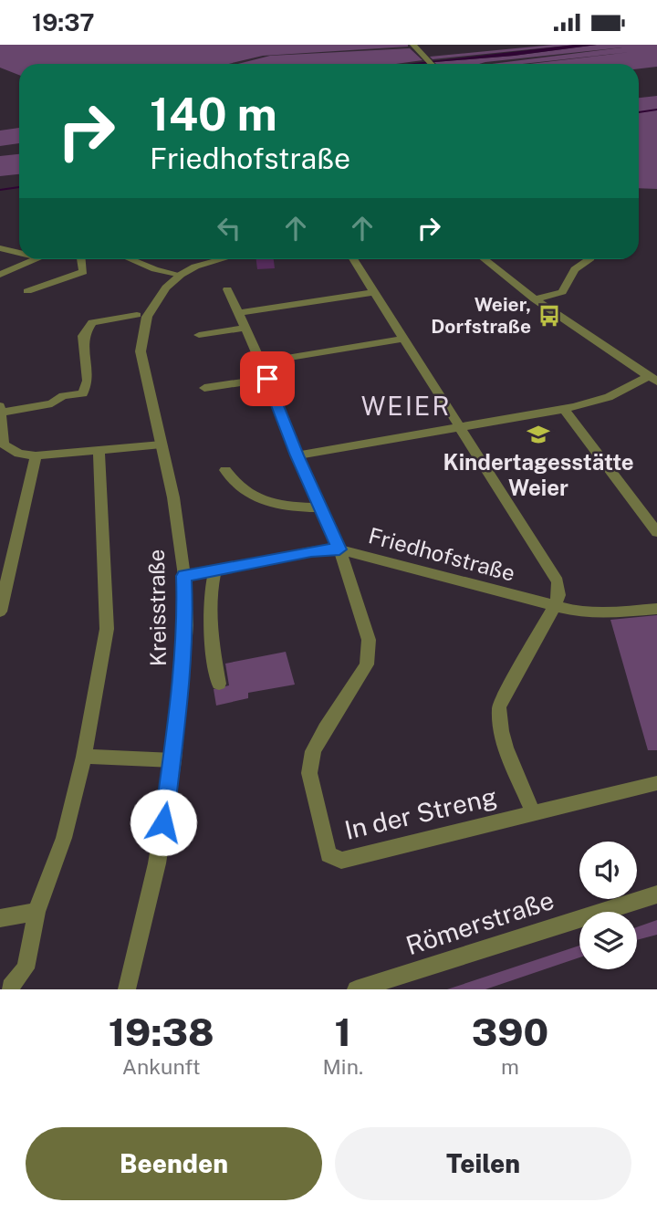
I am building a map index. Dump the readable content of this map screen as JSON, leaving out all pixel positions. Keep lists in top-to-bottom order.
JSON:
{
  "streets": {
    "street": [
      "Friedhofstraße",
      "Kreisstraße",
      "In der Streng",
      "Römerstraße"
    ]
  },
  "crossings": [
    ["Friedhofstraße", "Kreisstraße"],
    ["Friedhofstraße", "In der Streng"]
  ],
  "districts": ["WEIER"],
  "places": {
    "bus stop": ["Weier, Dorfstraße"],
    "school or university": ["Kindertagesstätte Weier"]
  },
  "page": {
    "status": "19:37",
    "turn": ["140 m", "Friedhofstraße"],
    "eta": [
      "19:38",
      "Ankunft",
      "1",
      "Min.",
      "390",
      "m"
    ],
    "buttons": ["Beenden", "Teilen"]
  }
}
